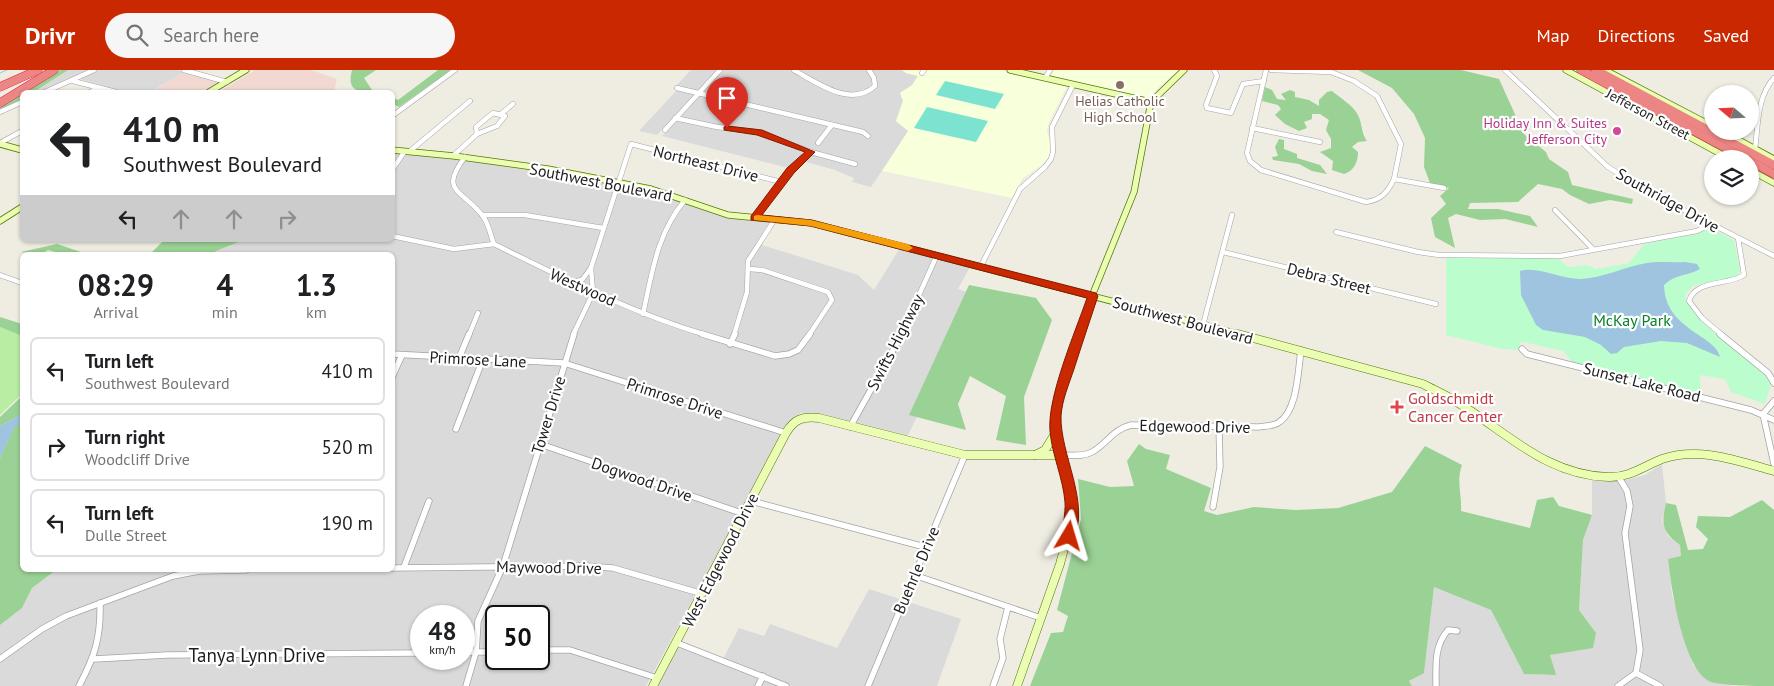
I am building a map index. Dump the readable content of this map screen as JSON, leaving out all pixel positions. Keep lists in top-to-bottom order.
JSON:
{
  "streets": {
    "main road": [
      "Jefferson Street",
      "Southwest Boulevard",
      "Edgewood Drive",
      "West Edgewood Drive"
    ],
    "street": [
      "Northeast Drive",
      "Southridge Drive",
      "Debra Street",
      "Westwood",
      "Swifts Highway",
      "Primrose Lane",
      "Sunset Lake Road",
      "Primrose Drive",
      "Tower Drive",
      "Dogwood Drive",
      "Maywood Drive",
      "Buehrle Drive",
      "Tanya Lynn Drive"
    ]
  },
  "crossings": [
    ["Northeast Drive", "Tower Drive"],
    ["Southwest Boulevard", "Swifts Highway"],
    ["Southwest Boulevard", "Tower Drive"],
    ["Southwest Boulevard", "Edgewood Drive"],
    ["Westwood", "Tower Drive"],
    ["Swifts Highway", "Edgewood Drive"],
    ["Primrose Lane", "Primrose Drive"],
    ["Primrose Lane", "Tower Drive"],
    ["Primrose Drive", "Tower Drive"],
    ["Primrose Drive", "Edgewood Drive"],
    ["Primrose Drive", "West Edgewood Drive"],
    ["Tower Drive", "Dogwood Drive"],
    ["Tower Drive", "Maywood Drive"],
    ["Edgewood Drive", "West Edgewood Drive"],
    ["Edgewood Drive", "Buehrle Drive"],
    ["Dogwood Drive", "West Edgewood Drive"],
    ["West Edgewood Drive", "Maywood Drive"]
  ],
  "parks": ["McKay Park"],
  "places": {
    "other": ["Helias Catholic High School", "Holiday Inn & Suites Jefferson City"],
    "health": ["Goldschmidt Cancer Center"]
  },
  "north": "left",
  "page": {
    "header": "Drivr",
    "search": "Search here",
    "nav": ["Map", "Directions", "Saved"],
    "turn": ["410 m", "Southwest Boulevard"],
    "eta": [
      "08:29",
      "Arrival",
      "4",
      "min",
      "1.3",
      "km"
    ],
    "list": [
      {
        "name": "Turn left",
        "note": "Southwest Boulevard",
        "value": "410 m"
      },
      {
        "name": "Turn right",
        "note": "Woodcliff Drive",
        "value": "520 m"
      },
      {
        "name": "Turn left",
        "note": "Dulle Street",
        "value": "190 m"
      }
    ],
    "speed": "48 km/h",
    "limit": "50"
  }
}
